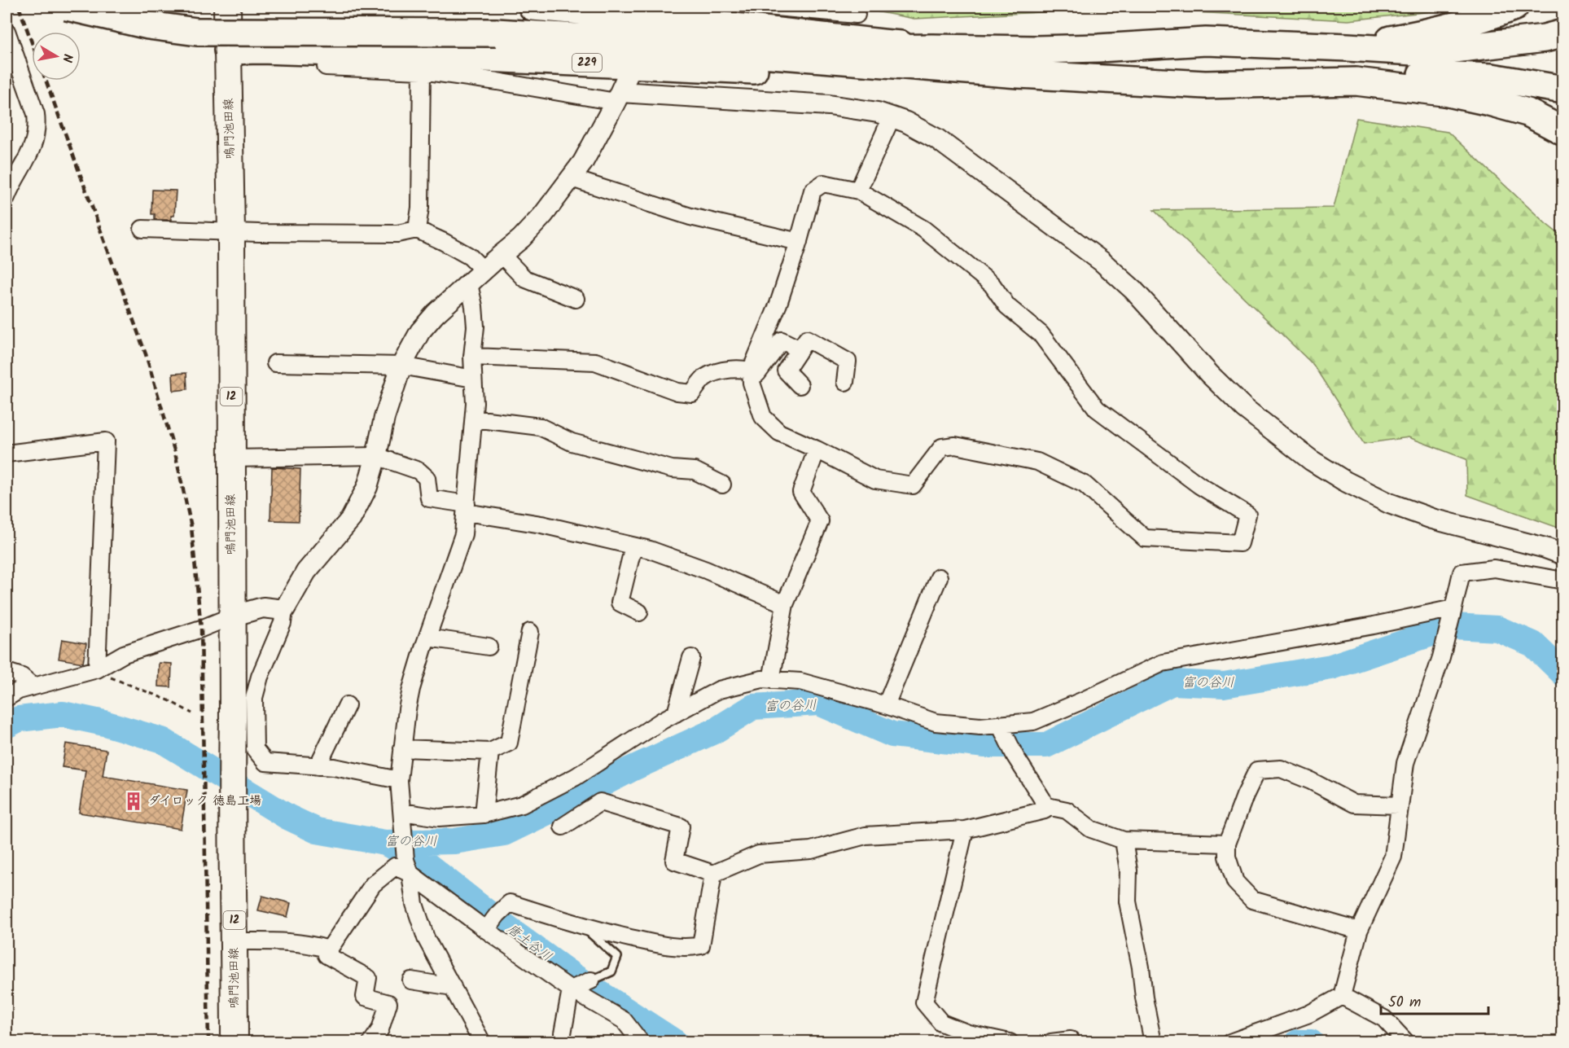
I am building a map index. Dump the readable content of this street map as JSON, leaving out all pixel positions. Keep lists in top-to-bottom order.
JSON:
{
  "streets": {
    "highway": ["229"],
    "main road": ["鳴門池田線", "12"]
  },
  "crossings": [
    ["229", "鳴門池田線"]
  ],
  "water": ["富の谷川", "唐土谷川"],
  "places": {
    "building": ["ダイロック 徳島工場"]
  },
  "scale_bar": "50 m",
  "north": "right"
}
